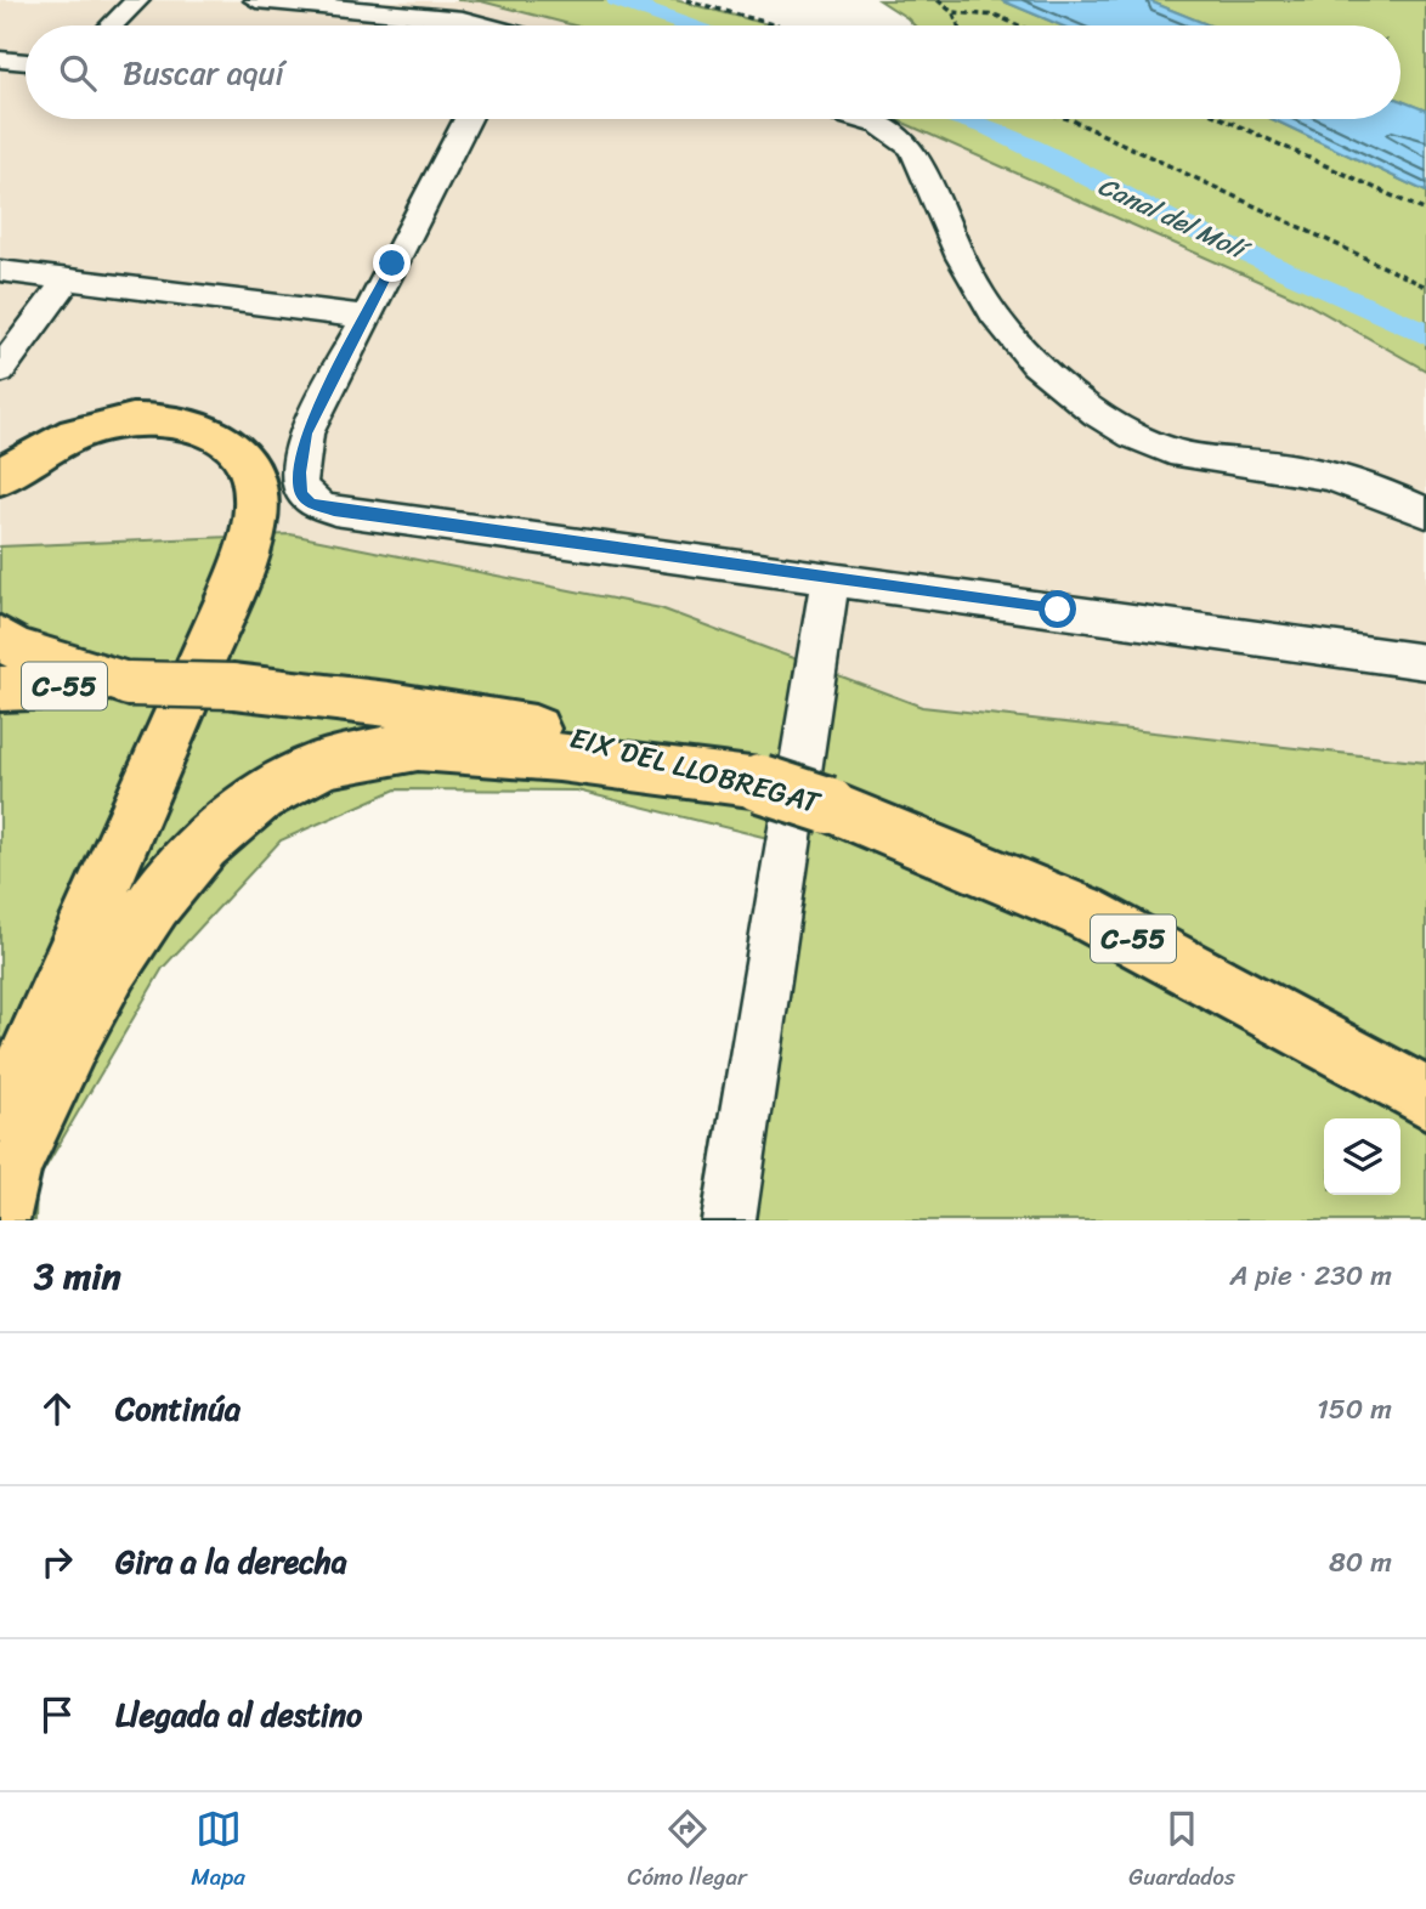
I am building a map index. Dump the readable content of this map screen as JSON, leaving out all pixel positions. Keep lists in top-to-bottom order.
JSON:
{
  "streets": {
    "highway": ["C-55", "EIX DEL LLOBREGAT"]
  },
  "water": ["Canal del Molí"],
  "page": {
    "search": "Buscar aquí",
    "heading": ["3 min", "A pie · 230 m"],
    "list": [
      ["Continúa", "150 m"],
      ["Gira a la derecha", "80 m"],
      "Llegada al destino"
    ],
    "nav": ["Mapa", "Cómo llegar", "Guardados"]
  }
}
